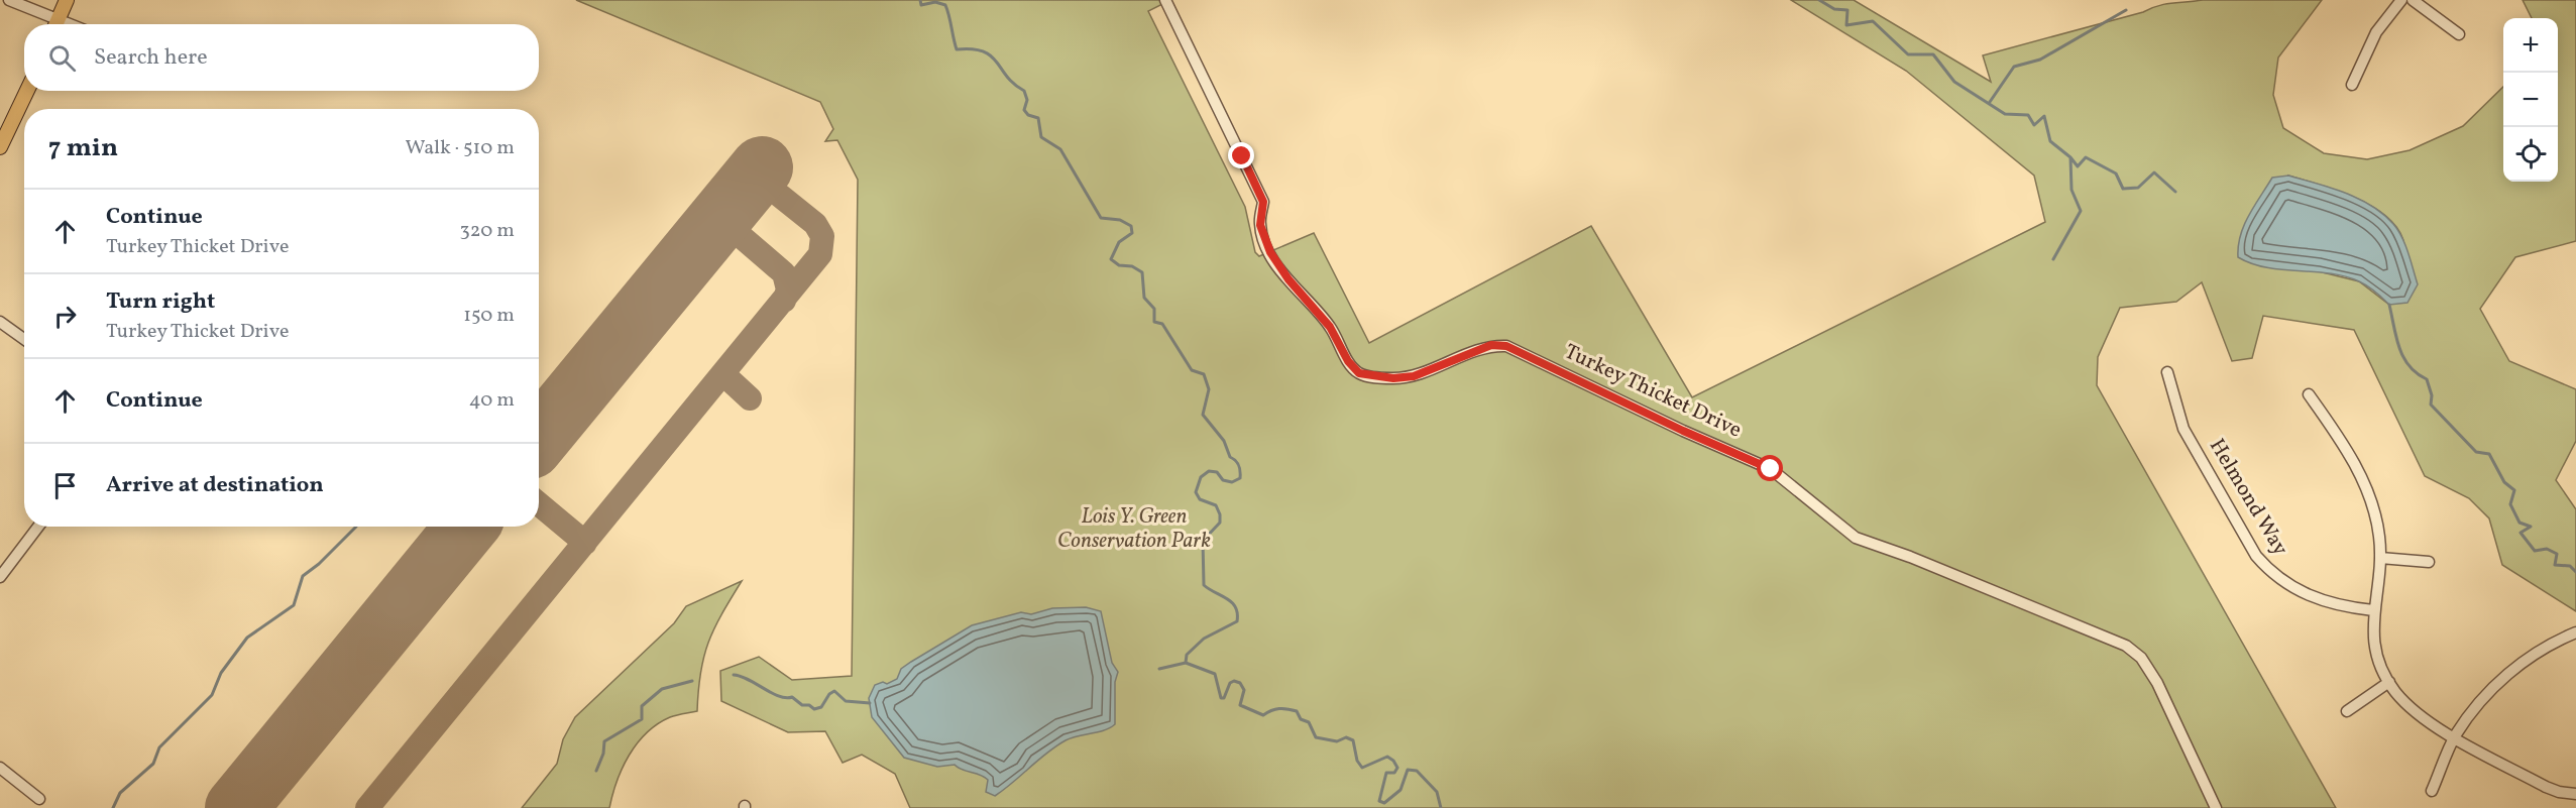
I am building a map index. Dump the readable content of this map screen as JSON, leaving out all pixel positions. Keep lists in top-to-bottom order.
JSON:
{
  "streets": {
    "street": ["Turkey Thicket Drive", "Helmond Way"]
  },
  "parks": ["Lois Y. Green Conservation Park"],
  "page": {
    "map_buttons": ["+", "−"],
    "search": "Search here",
    "heading": ["7 min", "Walk · 510 m"],
    "list": [
      ["Continue", "Turkey Thicket Drive", "320 m"],
      ["Turn right", "Turkey Thicket Drive", "150 m"],
      ["Continue", "40 m"],
      "Arrive at destination"
    ]
  }
}
